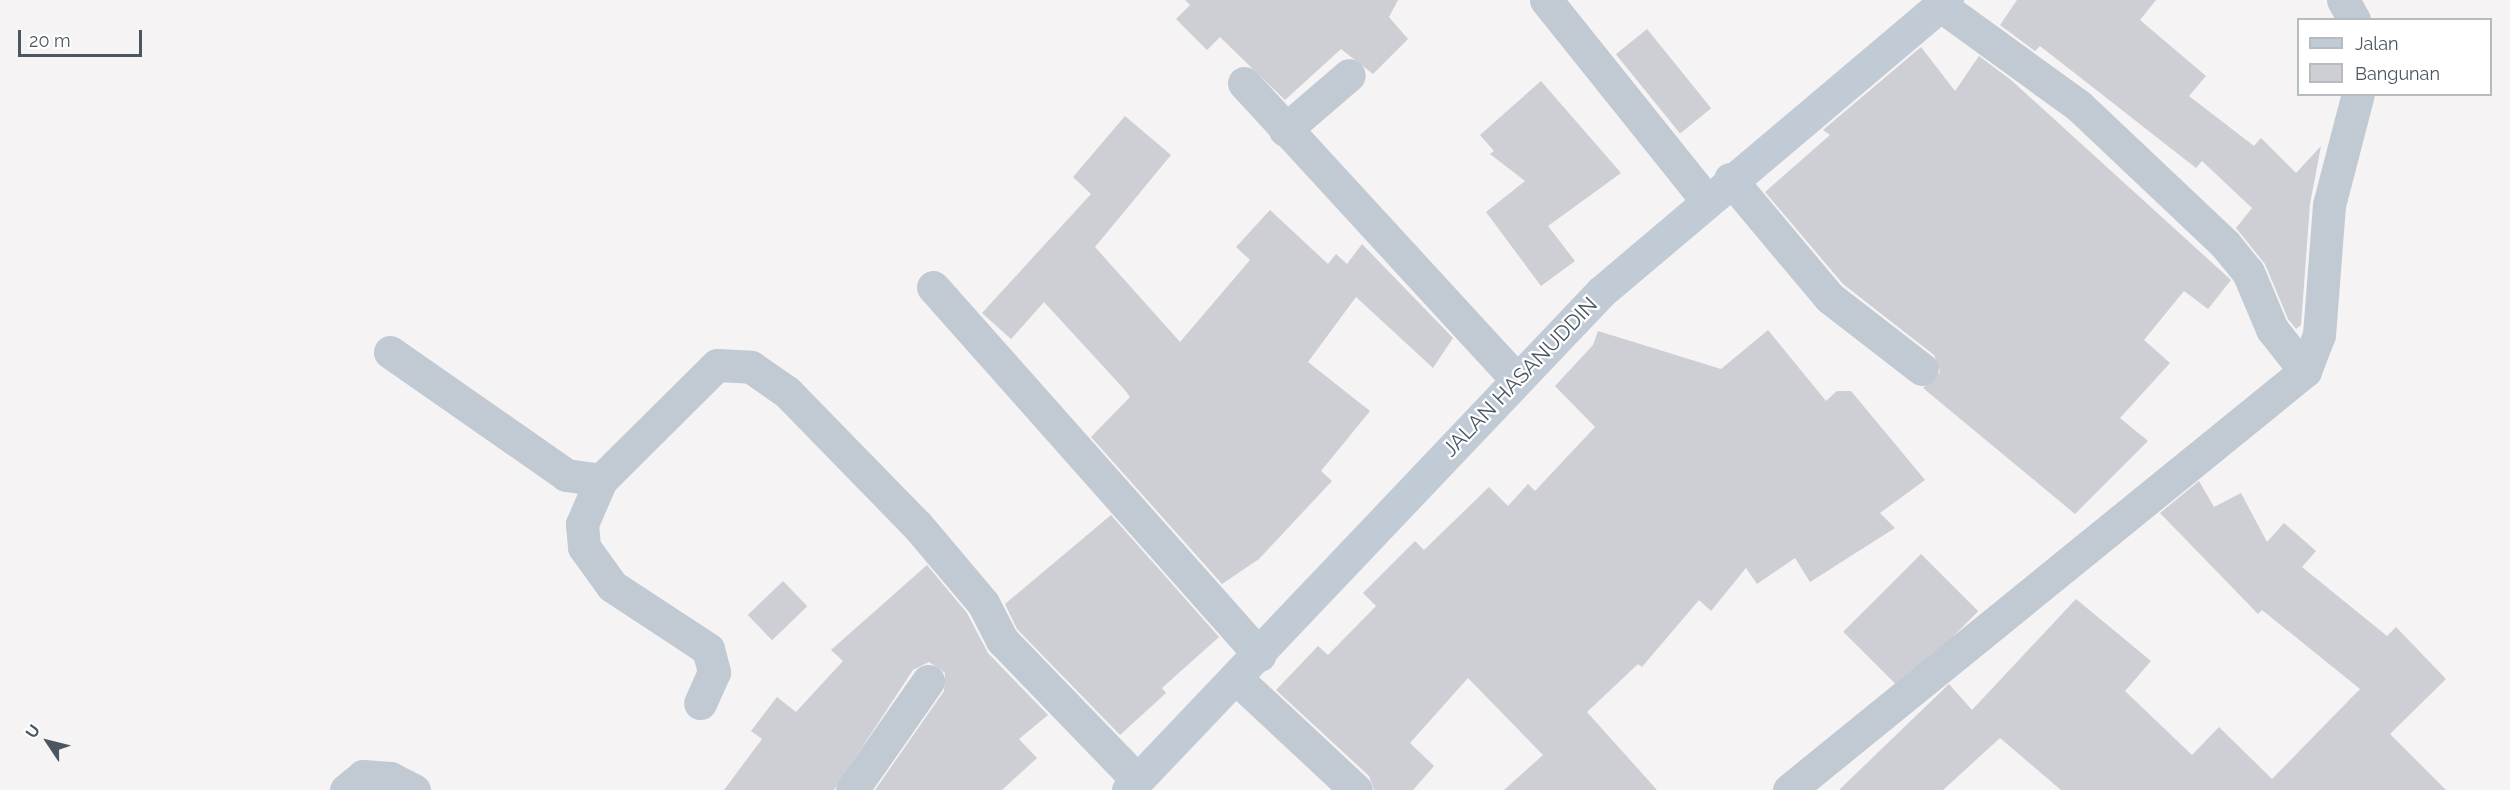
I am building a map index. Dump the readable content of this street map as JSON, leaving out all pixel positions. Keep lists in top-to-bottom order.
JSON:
{
  "streets": {
    "main road": ["JALAN HASANUDDIN"]
  },
  "legend": ["Jalan", "Bangunan"],
  "scale_bar": "20 m",
  "north": "top left"
}
